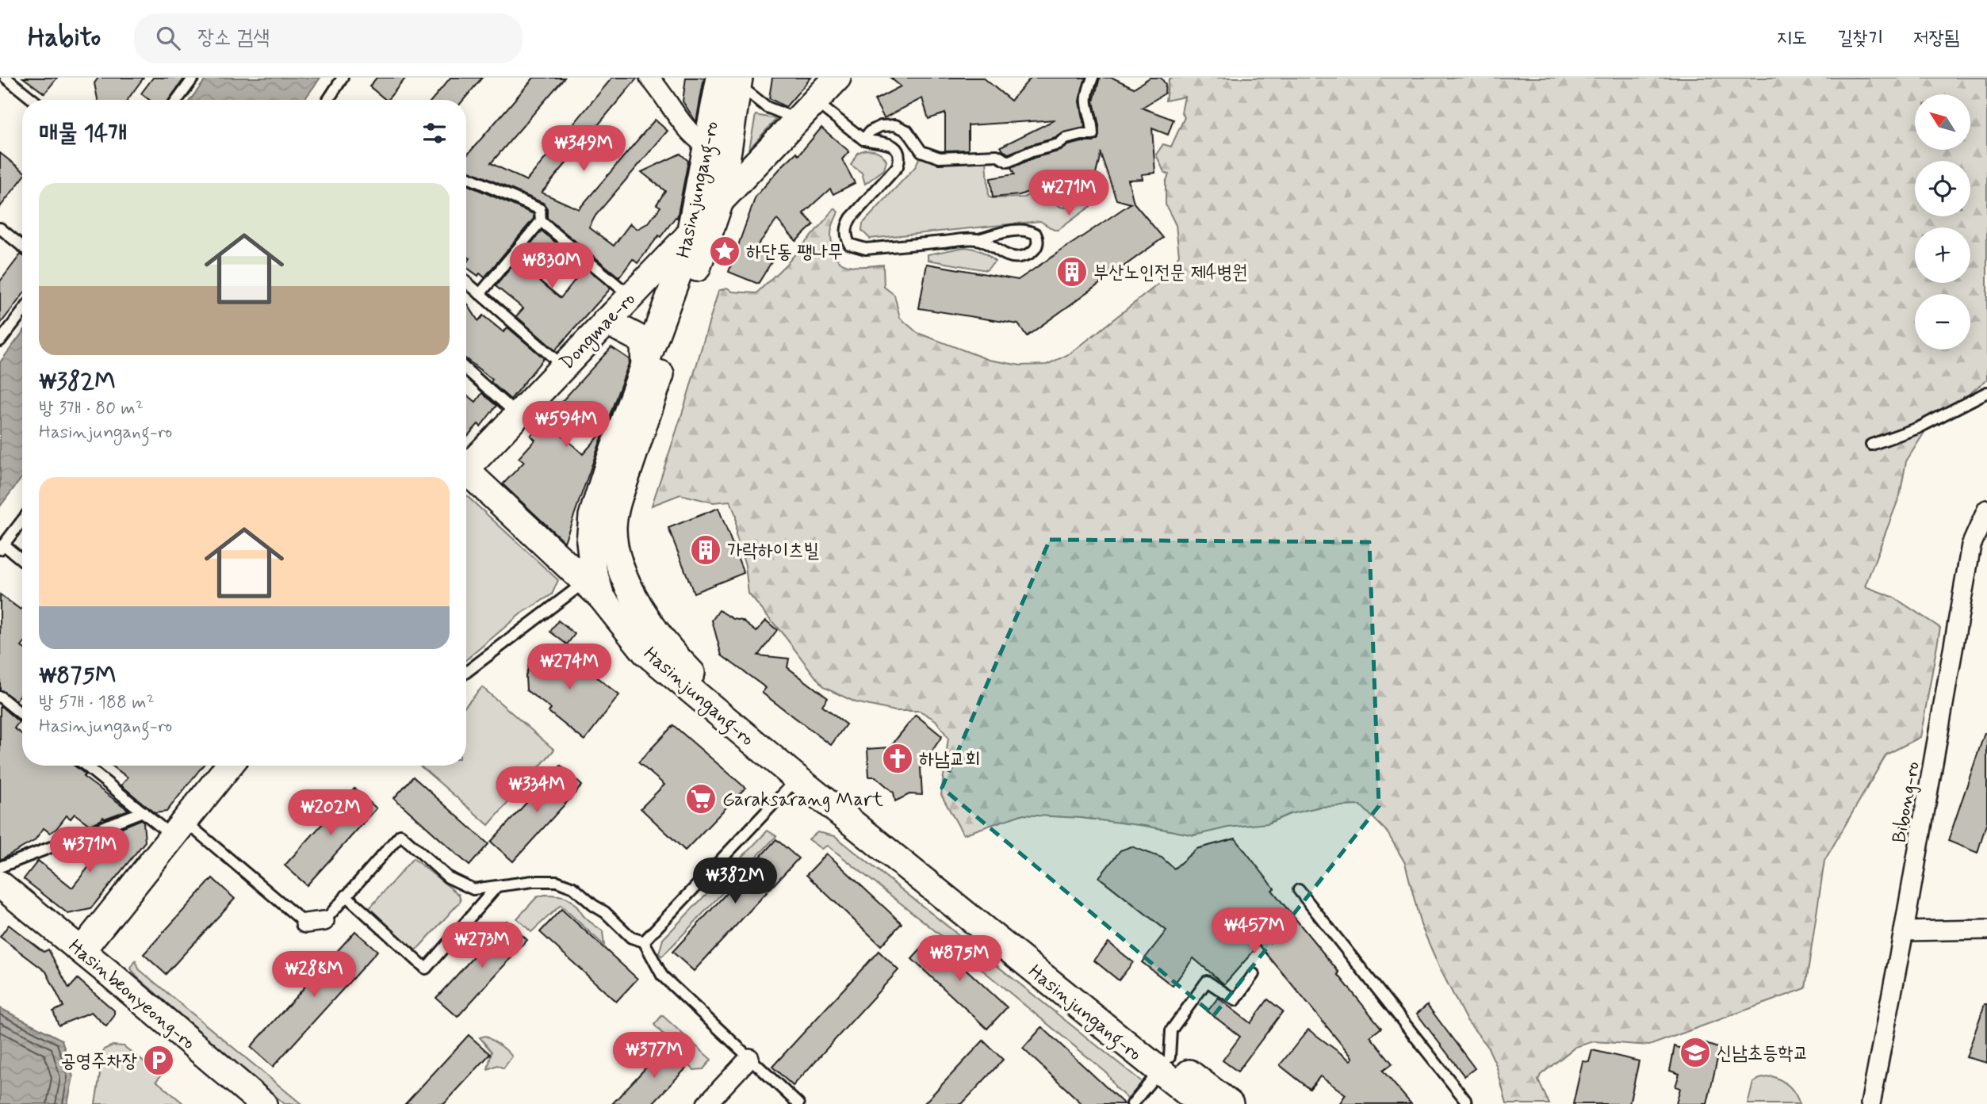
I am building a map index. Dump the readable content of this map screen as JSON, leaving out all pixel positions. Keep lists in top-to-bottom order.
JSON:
{
  "streets": {
    "street": [
      "Hasinjungang-ro",
      "Dongmae-ro",
      "Bibong-ro",
      "Hasinbeonyeong-ro"
    ]
  },
  "crossings": [
    ["Hasinjungang-ro", "Dongmae-ro"]
  ],
  "places": {
    "place": ["하단동 팽나무"],
    "building": ["부산노인전문 제4병원", "가락하이츠빌"],
    "church": ["하남교회"],
    "supermarket": ["Garaksarang Mart"],
    "school or university": ["신남초등학교"],
    "parking": ["공영주차장"]
  },
  "north": "top left",
  "page": {
    "header": "Habito",
    "search": "장소 검색",
    "nav": ["지도", "길찾기", "저장됨"],
    "map_buttons": ["+", "−"],
    "heading": "매물 14개",
    "price": [
      "₩349M",
      "₩271M",
      "₩830M",
      "₩594M",
      "₩274M",
      "₩334M",
      "₩202M",
      "₩371M",
      "₩382M",
      "₩457M",
      "₩273M",
      "₩875M",
      "₩288M",
      "₩377M"
    ],
    "list": [
      {
        "name": "₩382M",
        "note": "방 3개 · 80 m² · Hasinjungang-ro"
      },
      {
        "name": "₩875M",
        "note": "방 5개 · 188 m² · Hasinjungang-ro"
      }
    ]
  }
}
